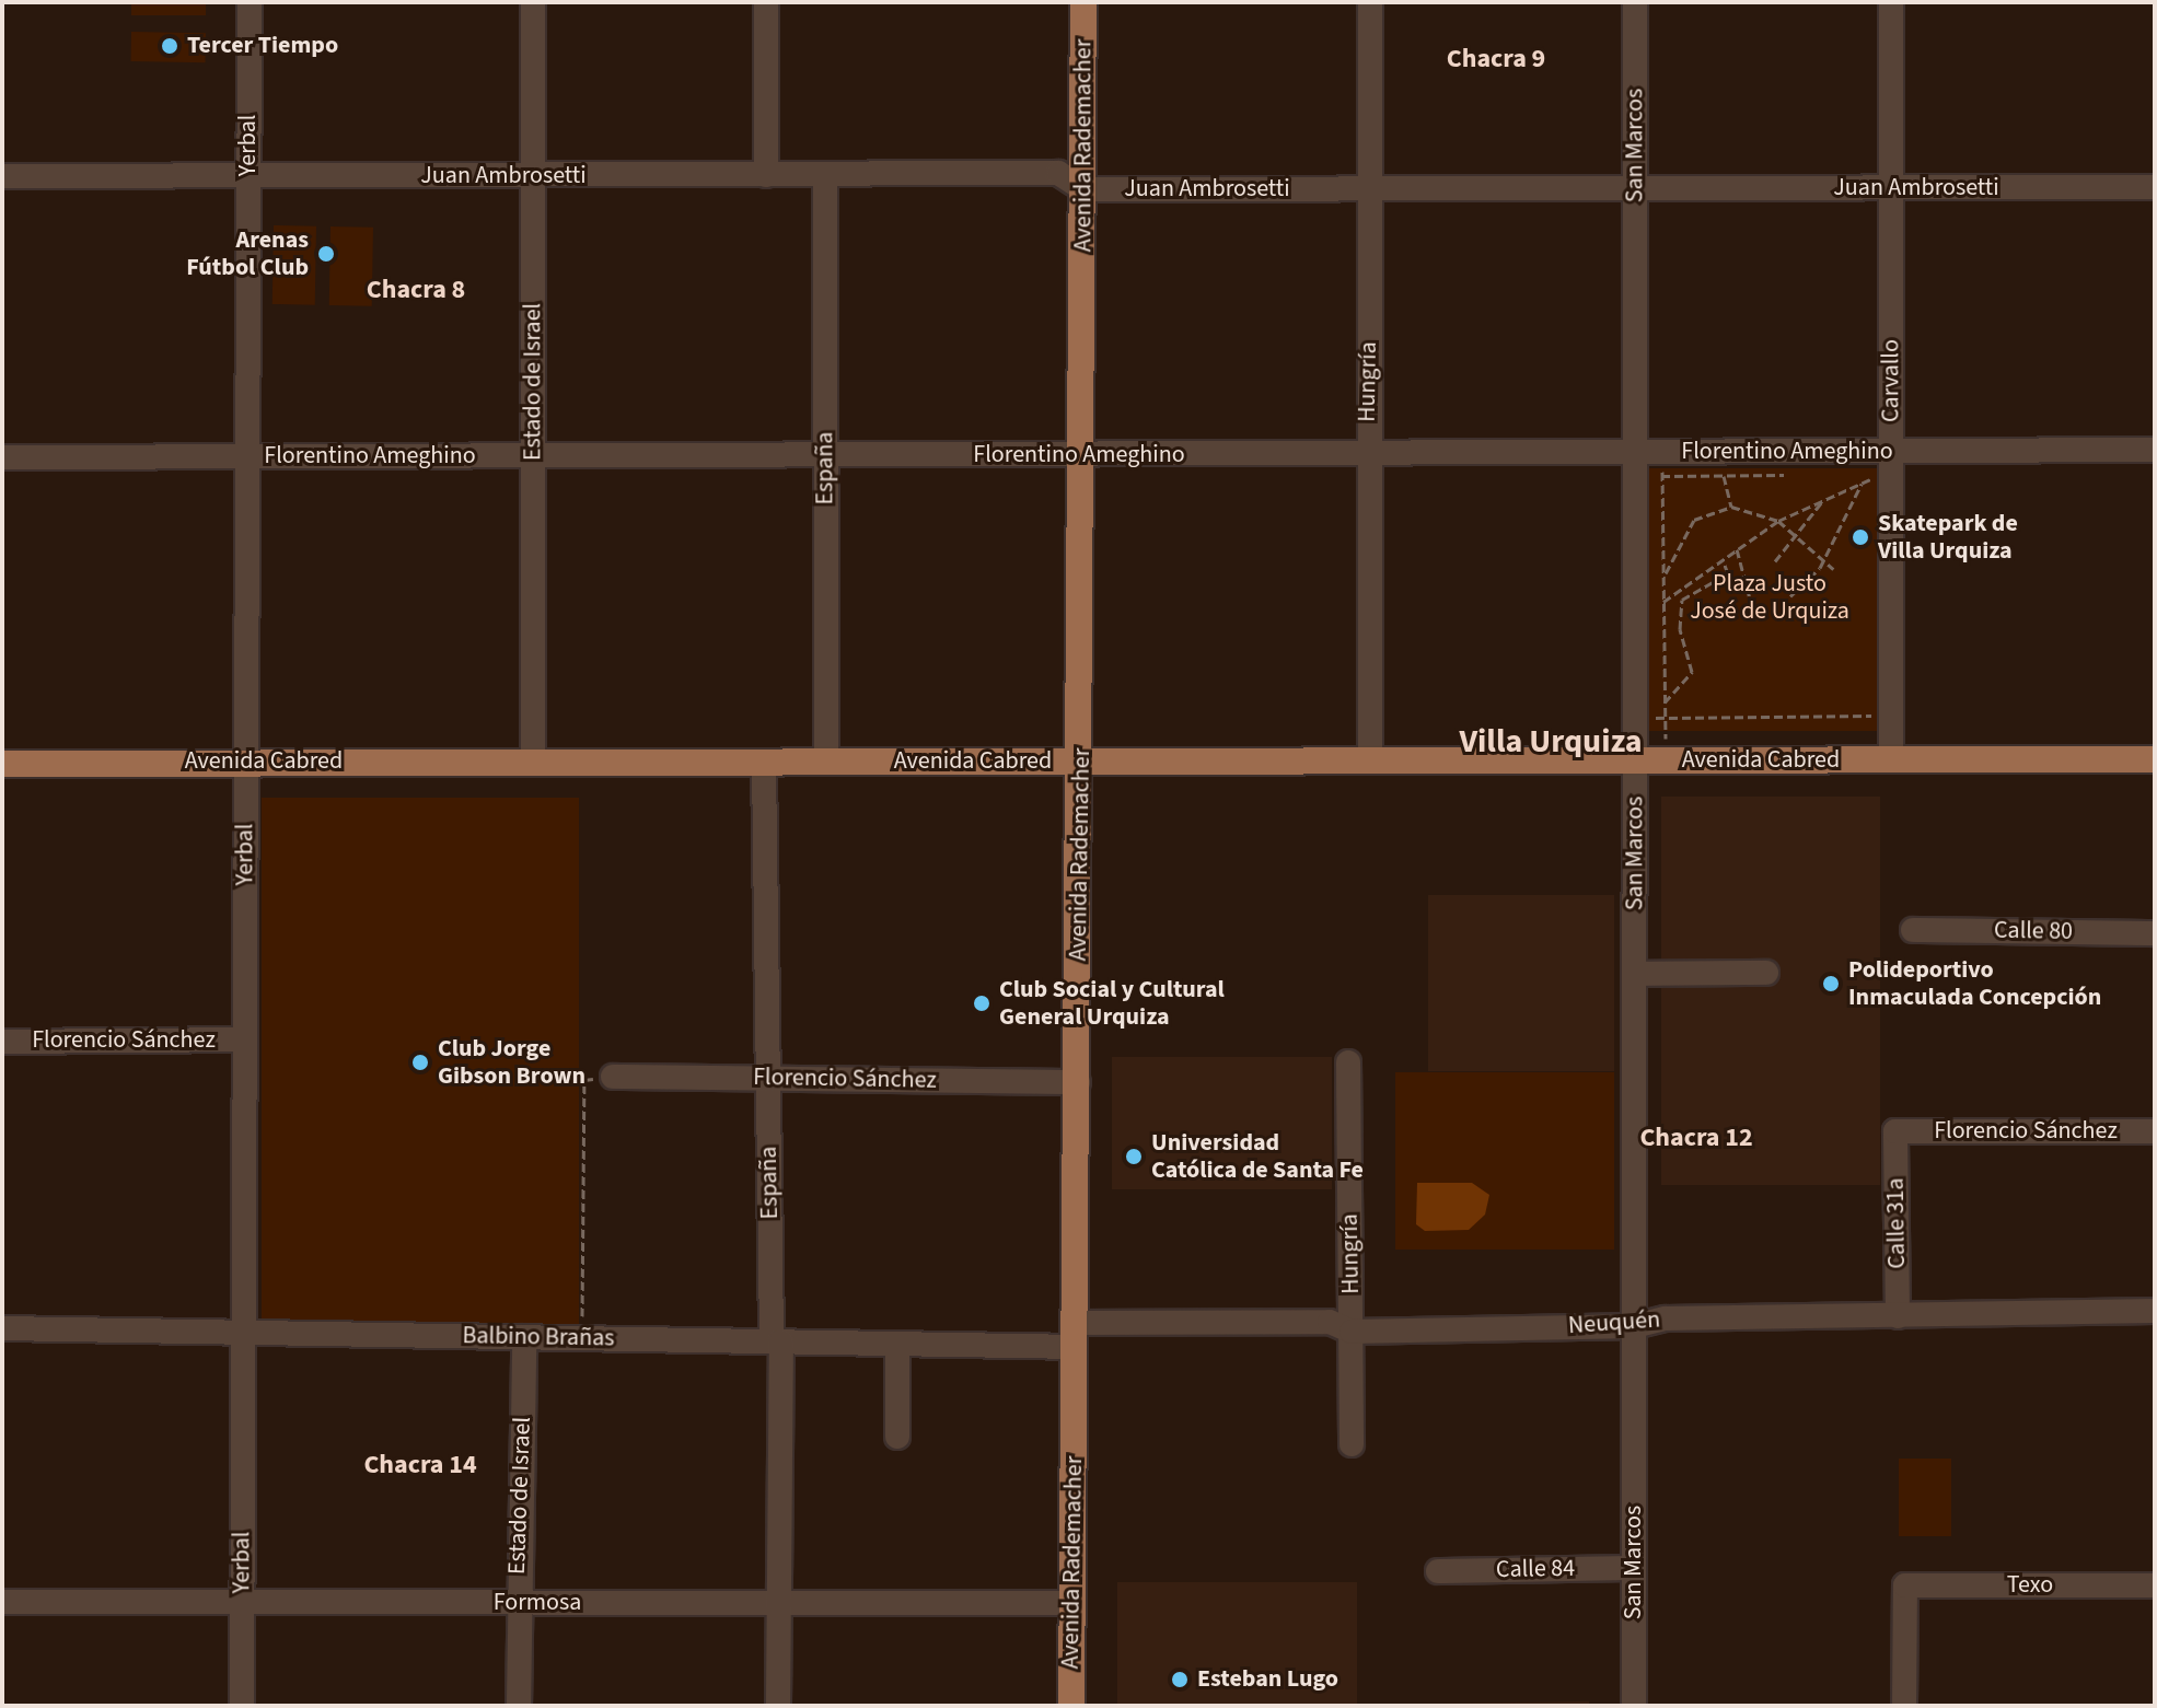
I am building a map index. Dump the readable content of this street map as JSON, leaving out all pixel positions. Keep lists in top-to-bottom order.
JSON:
{
  "streets": {
    "main road": ["Avenida Rademacher", "Avenida Cabred"],
    "street": [
      "Yerbal",
      "San Marcos",
      "Juan Ambrosetti",
      "Carvallo",
      "Estado de Israel",
      "Hungría",
      "Florentino Ameghino",
      "España",
      "Calle 80",
      "Florencio Sánchez",
      "Calle 31a",
      "Neuquén",
      "Balbino Brañas",
      "Calle 84",
      "Texo",
      "Formosa"
    ]
  },
  "crossings": [
    ["Yerbal", "Juan Ambrosetti"],
    ["Yerbal", "Florentino Ameghino"],
    ["Yerbal", "Avenida Cabred"],
    ["Yerbal", "Florencio Sánchez"],
    ["Yerbal", "Balbino Brañas"],
    ["Yerbal", "Formosa"],
    ["Avenida Rademacher", "Juan Ambrosetti"],
    ["Avenida Rademacher", "Florentino Ameghino"],
    ["Avenida Rademacher", "Avenida Cabred"],
    ["Avenida Rademacher", "Florencio Sánchez"],
    ["Avenida Rademacher", "Neuquén"],
    ["Avenida Rademacher", "Balbino Brañas"],
    ["Avenida Rademacher", "Formosa"],
    ["San Marcos", "Juan Ambrosetti"],
    ["San Marcos", "Florentino Ameghino"],
    ["San Marcos", "Avenida Cabred"],
    ["San Marcos", "Neuquén"],
    ["San Marcos", "Calle 84"],
    ["Juan Ambrosetti", "Carvallo"],
    ["Juan Ambrosetti", "Estado de Israel"],
    ["Juan Ambrosetti", "Hungría"],
    ["Juan Ambrosetti", "España"],
    ["Carvallo", "Florentino Ameghino"],
    ["Carvallo", "Avenida Cabred"],
    ["Estado de Israel", "Florentino Ameghino"],
    ["Estado de Israel", "Avenida Cabred"],
    ["Estado de Israel", "Balbino Brañas"],
    ["Estado de Israel", "Formosa"],
    ["Hungría", "Florentino Ameghino"],
    ["Hungría", "Avenida Cabred"],
    ["Hungría", "Neuquén"],
    ["Florentino Ameghino", "España"],
    ["España", "Avenida Cabred"],
    ["España", "Florencio Sánchez"],
    ["España", "Balbino Brañas"],
    ["España", "Formosa"],
    ["Florencio Sánchez", "Calle 31a"],
    ["Calle 31a", "Neuquén"],
    ["Neuquén", "Balbino Brañas"]
  ],
  "districts": [
    "Chacra 9",
    "Chacra 8",
    "Villa Urquiza",
    "Chacra 12",
    "Chacra 14"
  ],
  "parks": ["Plaza Justo José de Urquiza"],
  "places": [
    "Tercer Tiempo",
    "Arenas Fútbol Club",
    "Skatepark de Villa Urquiza",
    "Polideportivo Inmaculada Concepción",
    "Club Social y Cultural General Urquiza",
    "Club Jorge Gibson Brown",
    "Universidad Católica de Santa Fe",
    "Esteban Lugo"
  ]
}
